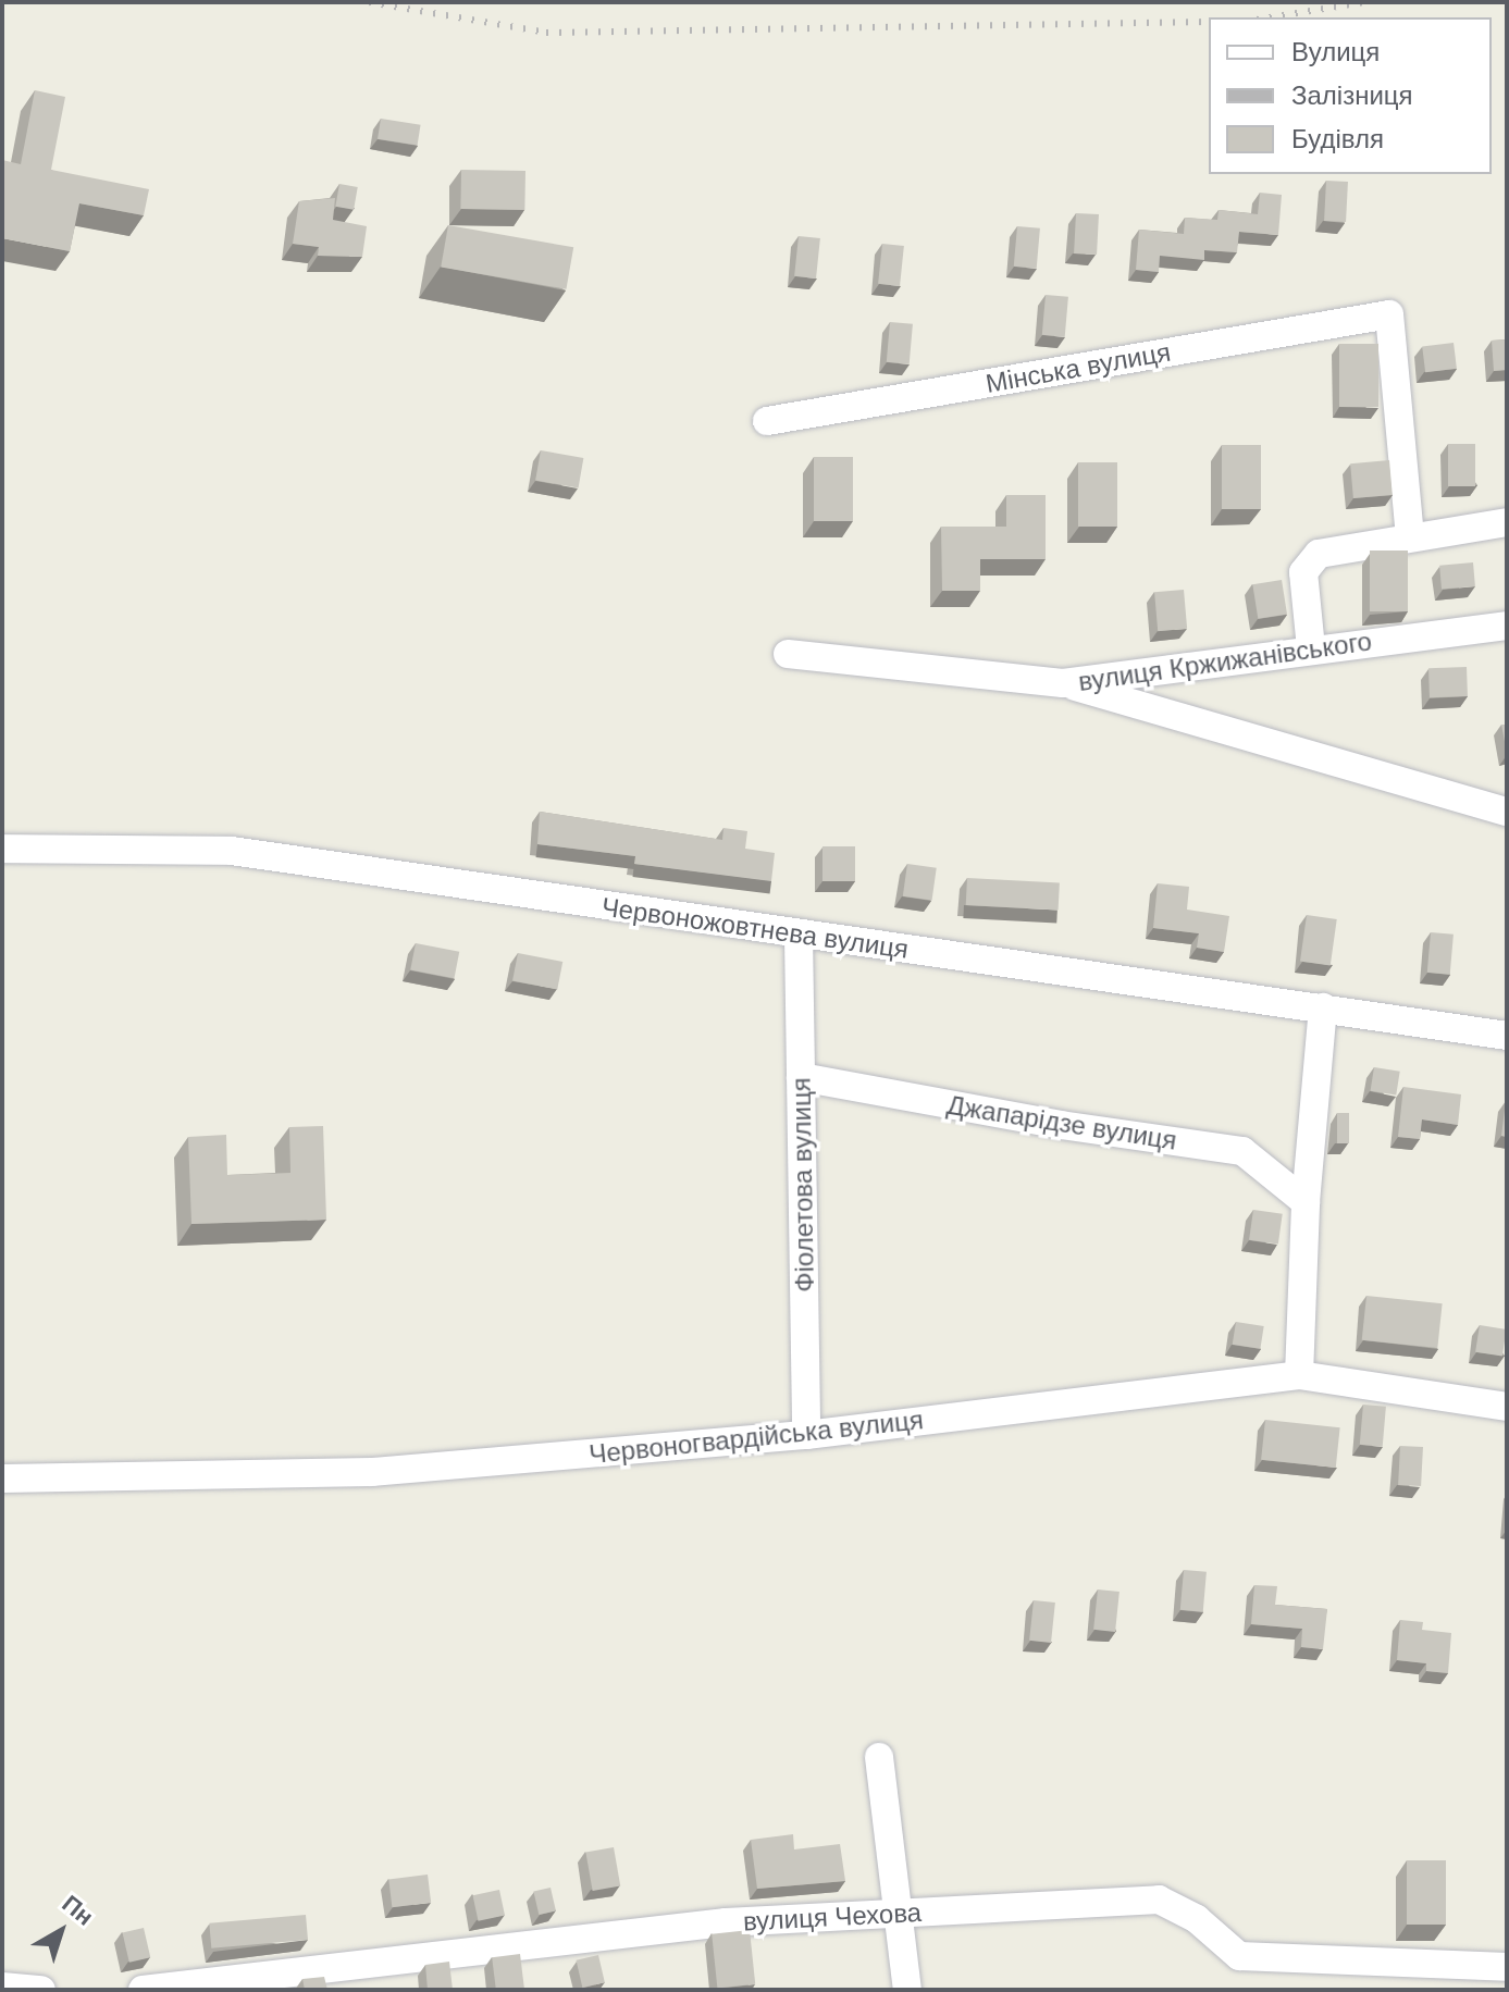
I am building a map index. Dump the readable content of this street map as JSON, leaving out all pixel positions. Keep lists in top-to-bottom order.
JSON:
{
  "streets": {
    "street": [
      "Мінська вулиця",
      "вулиця Кржижанівського",
      "Червоножовтнева вулиця",
      "Джапарідзе вулиця",
      "Фіолетова вулиця",
      "Червоногвардійська вулиця",
      "вулиця Чехова"
    ]
  },
  "crossings": [
    ["Червоножовтнева вулиця", "Фіолетова вулиця"],
    ["Джапарідзе вулиця", "Фіолетова вулиця"],
    ["Фіолетова вулиця", "Червоногвардійська вулиця"]
  ],
  "legend": ["Вулиця", "Залізниця", "Будівля"],
  "north": "top right"
}
